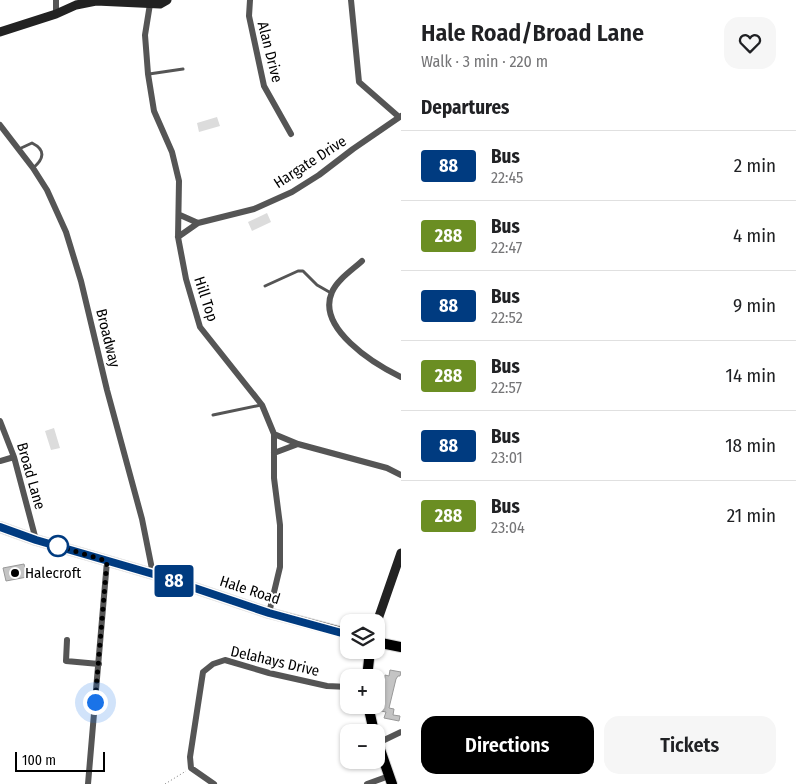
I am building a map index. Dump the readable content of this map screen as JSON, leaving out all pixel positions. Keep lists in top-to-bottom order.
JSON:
{
  "streets": {
    "main road": ["Hale Road"],
    "street": [
      "Alan Drive",
      "Hargate Drive",
      "Hill Top",
      "Broadway",
      "Broad Lane",
      "Delahays Drive"
    ]
  },
  "crossings": [
    ["Hargate Drive", "Hill Top"],
    ["Hill Top", "Hale Road"],
    ["Broadway", "Hale Road"],
    ["Broad Lane", "Hale Road"]
  ],
  "places": ["Halecroft"],
  "lines": ["bus line 88"],
  "scale_bar": "100 m",
  "page": {
    "on_map": "88",
    "heading": [
      ["Hale Road/Broad Lane", "Walk · 3 min · 220 m"],
      "Departures"
    ],
    "list": [
      {
        "mark": "88",
        "name": "Bus",
        "note": "22:45",
        "value": "2 min"
      },
      {
        "mark": "288",
        "name": "Bus",
        "note": "22:47",
        "value": "4 min"
      },
      {
        "mark": "88",
        "name": "Bus",
        "note": "22:52",
        "value": "9 min"
      },
      {
        "mark": "288",
        "name": "Bus",
        "note": "22:57",
        "value": "14 min"
      },
      {
        "mark": "88",
        "name": "Bus",
        "note": "23:01",
        "value": "18 min"
      },
      {
        "mark": "288",
        "name": "Bus",
        "note": "23:04",
        "value": "21 min"
      }
    ],
    "map_buttons": ["+", "−"],
    "buttons": ["Directions", "Tickets"],
    "scale": "100 m"
  }
}
